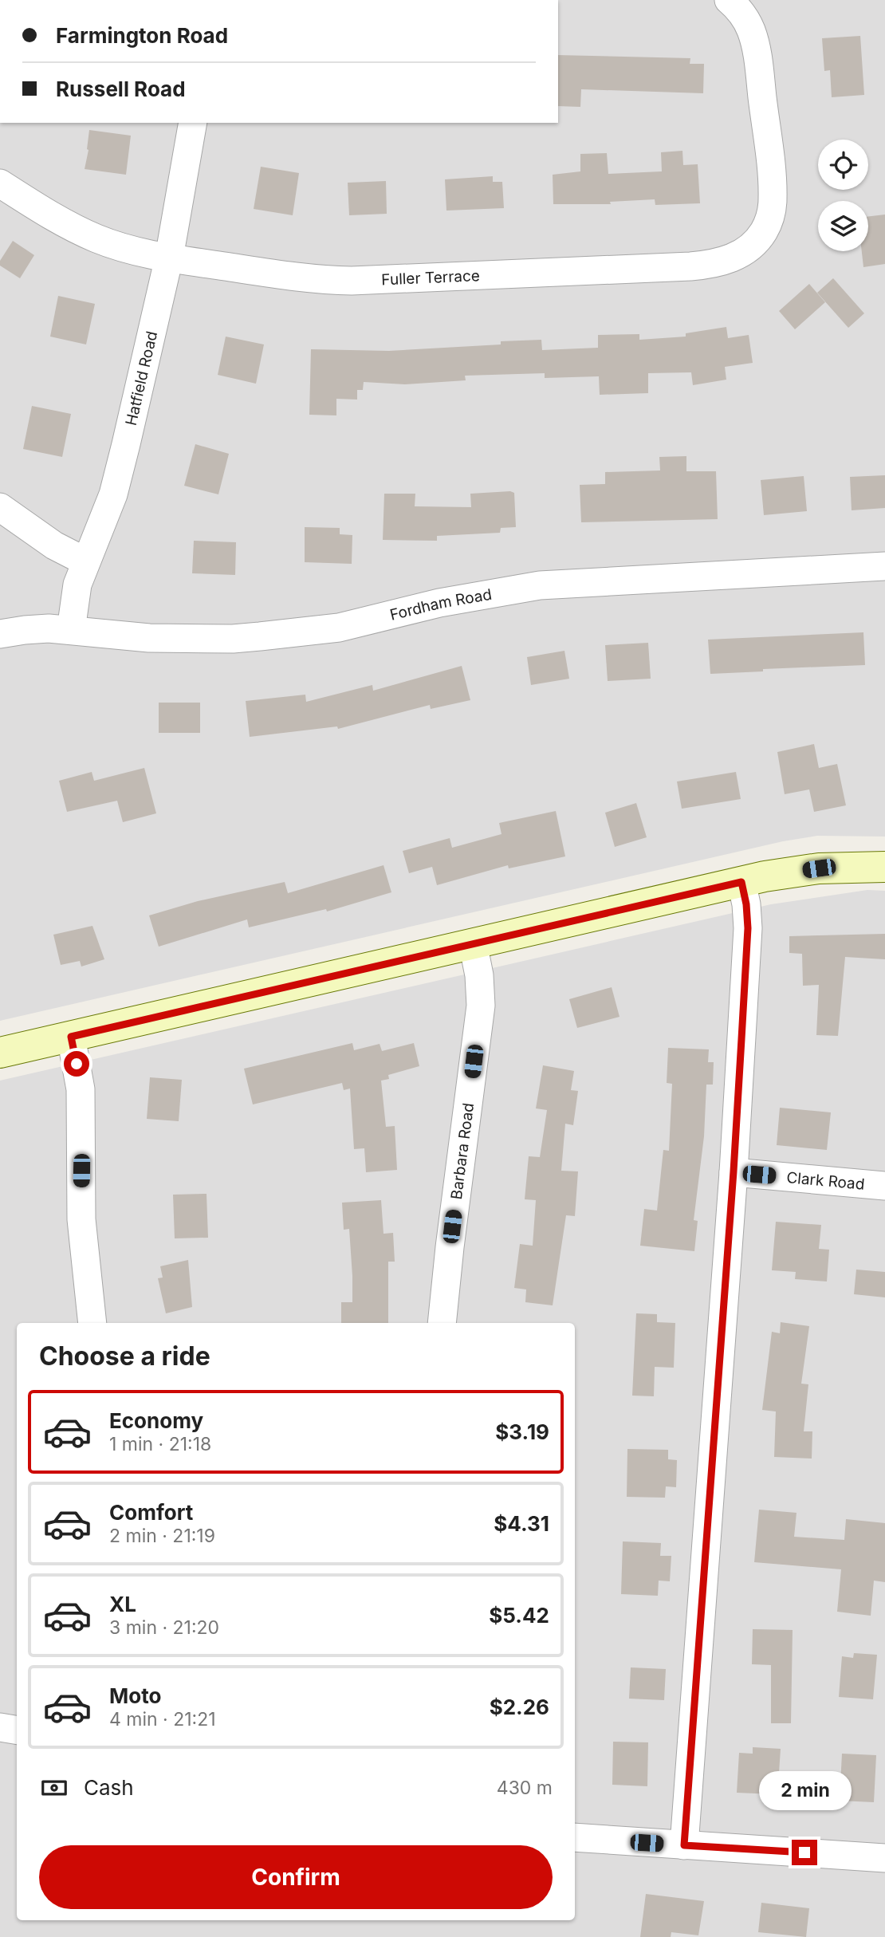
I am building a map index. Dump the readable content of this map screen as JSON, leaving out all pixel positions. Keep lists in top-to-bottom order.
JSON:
{
  "streets": {
    "street": [
      "Fuller Terrace",
      "Hatfield Road",
      "Fordham Road",
      "Barbara Road",
      "Clark Road"
    ]
  },
  "crossings": [
    ["Fuller Terrace", "Hatfield Road"],
    ["Hatfield Road", "Fordham Road"]
  ],
  "page": {
    "banner": ["Farmington Road", "Russell Road"],
    "heading": "Choose a ride",
    "list": [
      {
        "name": "Economy",
        "note": "1 min · 21:18",
        "value": "$3.19"
      },
      {
        "name": "Comfort",
        "note": "2 min · 21:19",
        "value": "$4.31"
      },
      {
        "name": "XL",
        "note": "3 min · 21:20",
        "value": "$5.42"
      },
      {
        "name": "Moto",
        "note": "4 min · 21:21",
        "value": "$2.26"
      }
    ],
    "pay": ["Cash", "430 m"],
    "bubble": "2 min",
    "buttons": "Confirm"
  }
}
